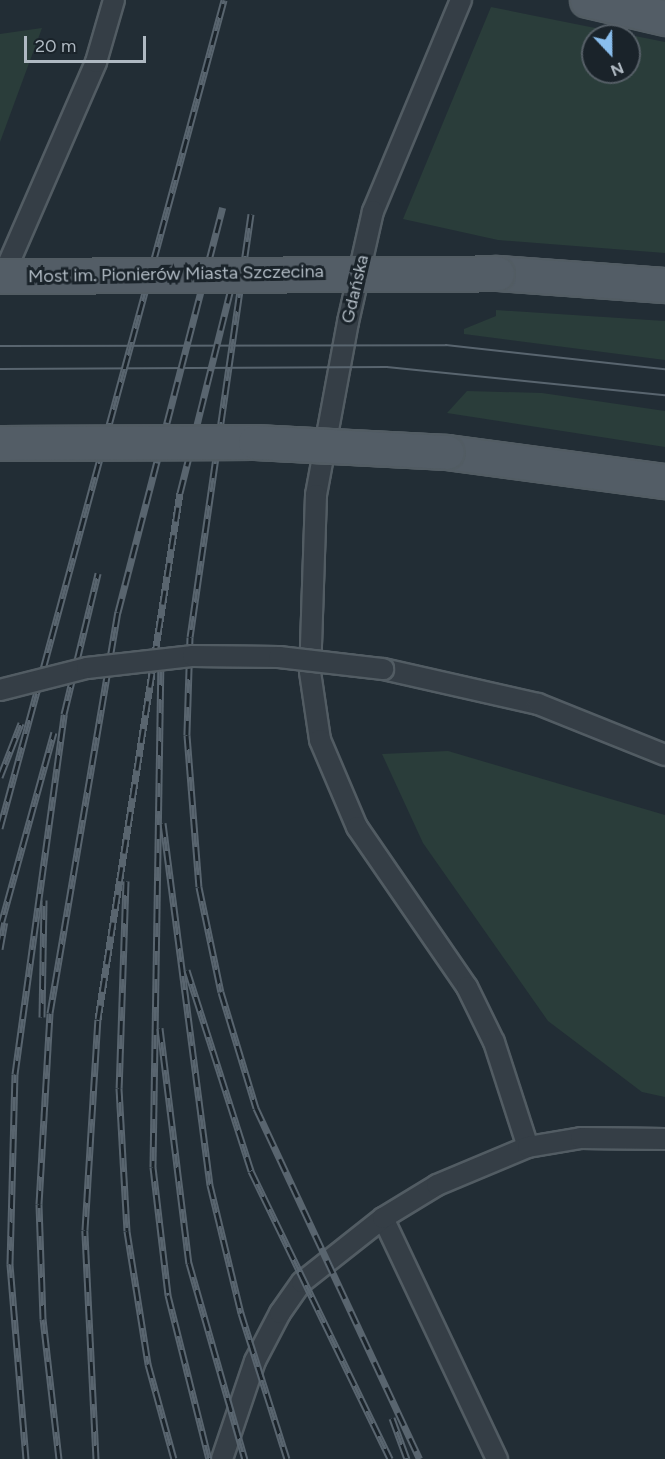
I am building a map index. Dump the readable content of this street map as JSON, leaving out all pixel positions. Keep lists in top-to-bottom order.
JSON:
{
  "streets": {
    "main road": ["Most im. Pionierów Miasta Szczecina"],
    "lane": ["Gdańska"]
  },
  "scale_bar": "20 m",
  "north": "bottom"
}
